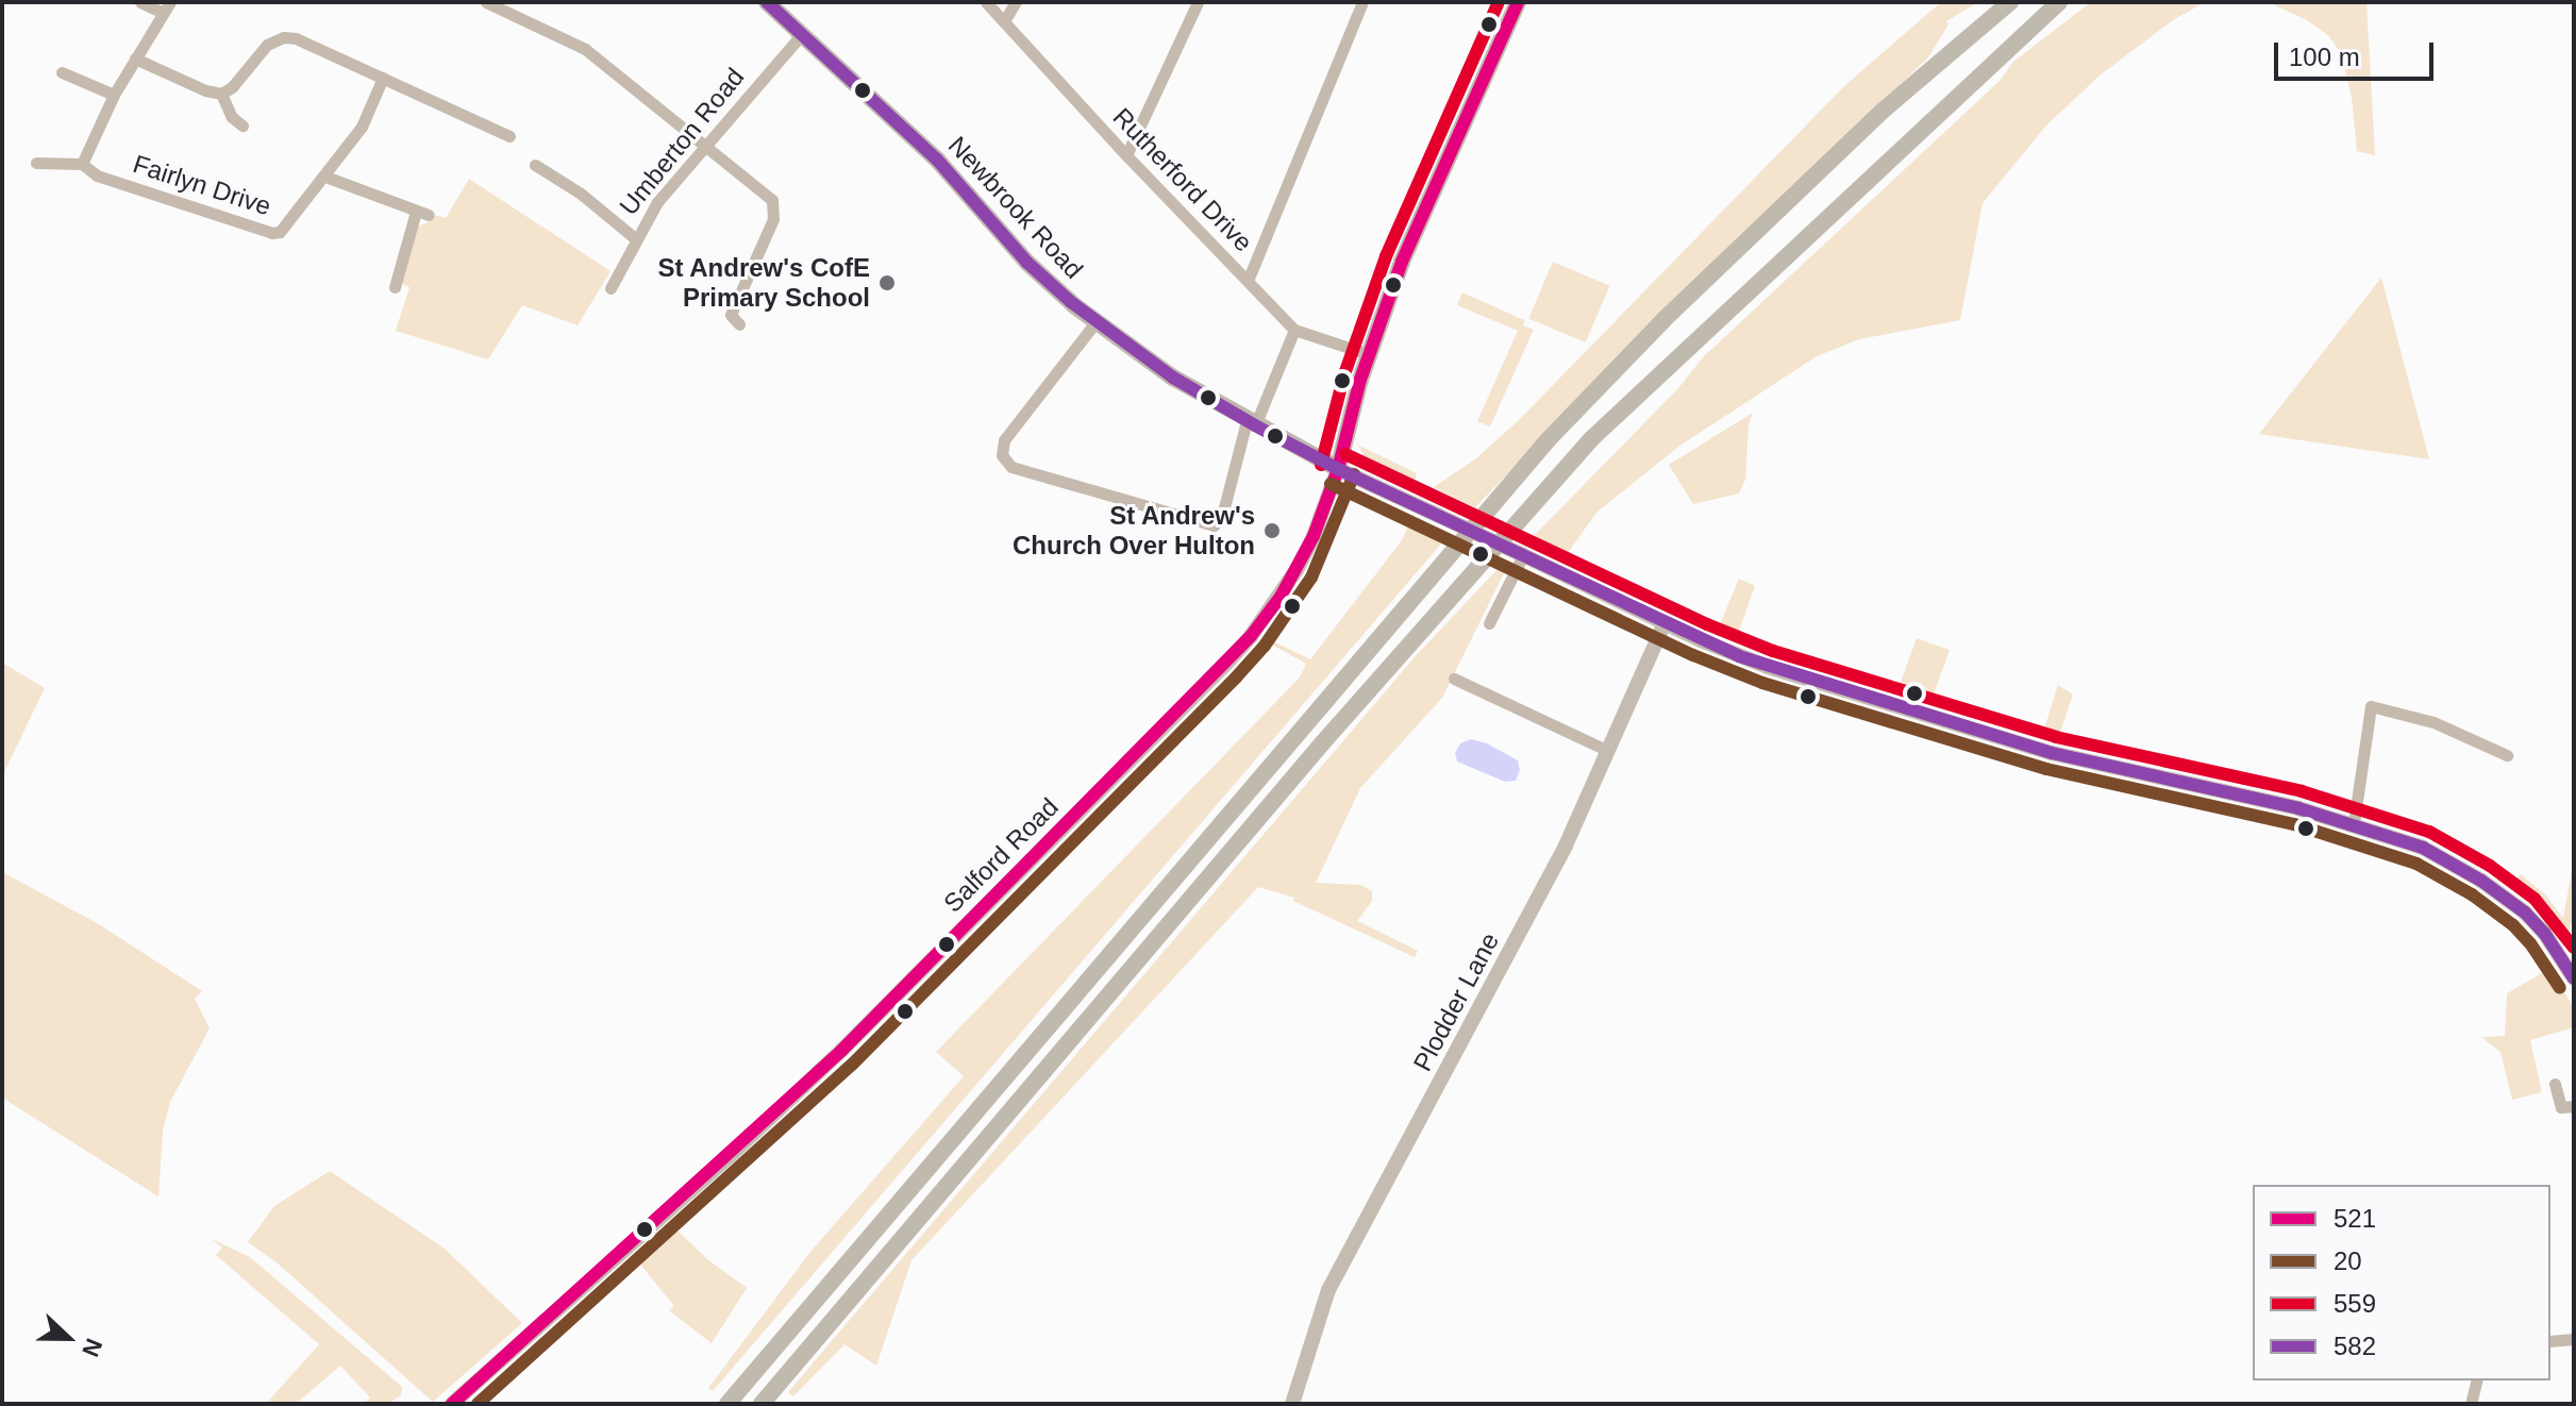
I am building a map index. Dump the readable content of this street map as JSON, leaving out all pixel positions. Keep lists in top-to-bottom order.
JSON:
{
  "streets": {
    "highway": ["Newbrook Road"],
    "main road": ["Salford Road", "Plodder Lane"],
    "street": ["Umberton Road", "Rutherford Drive", "Fairlyn Drive"]
  },
  "crossings": [
    ["Umberton Road", "Newbrook Road"],
    ["Newbrook Road", "Salford Road"]
  ],
  "places": ["St Andrew's CofE Primary School", "St Andrew's Church Over Hulton"],
  "lines": [
    "transit line 521",
    "transit line 559",
    "transit line 582",
    "transit line 20"
  ],
  "legend": [
    "521",
    "20",
    "559",
    "582"
  ],
  "scale_bar": "100 m",
  "north": "right"
}
